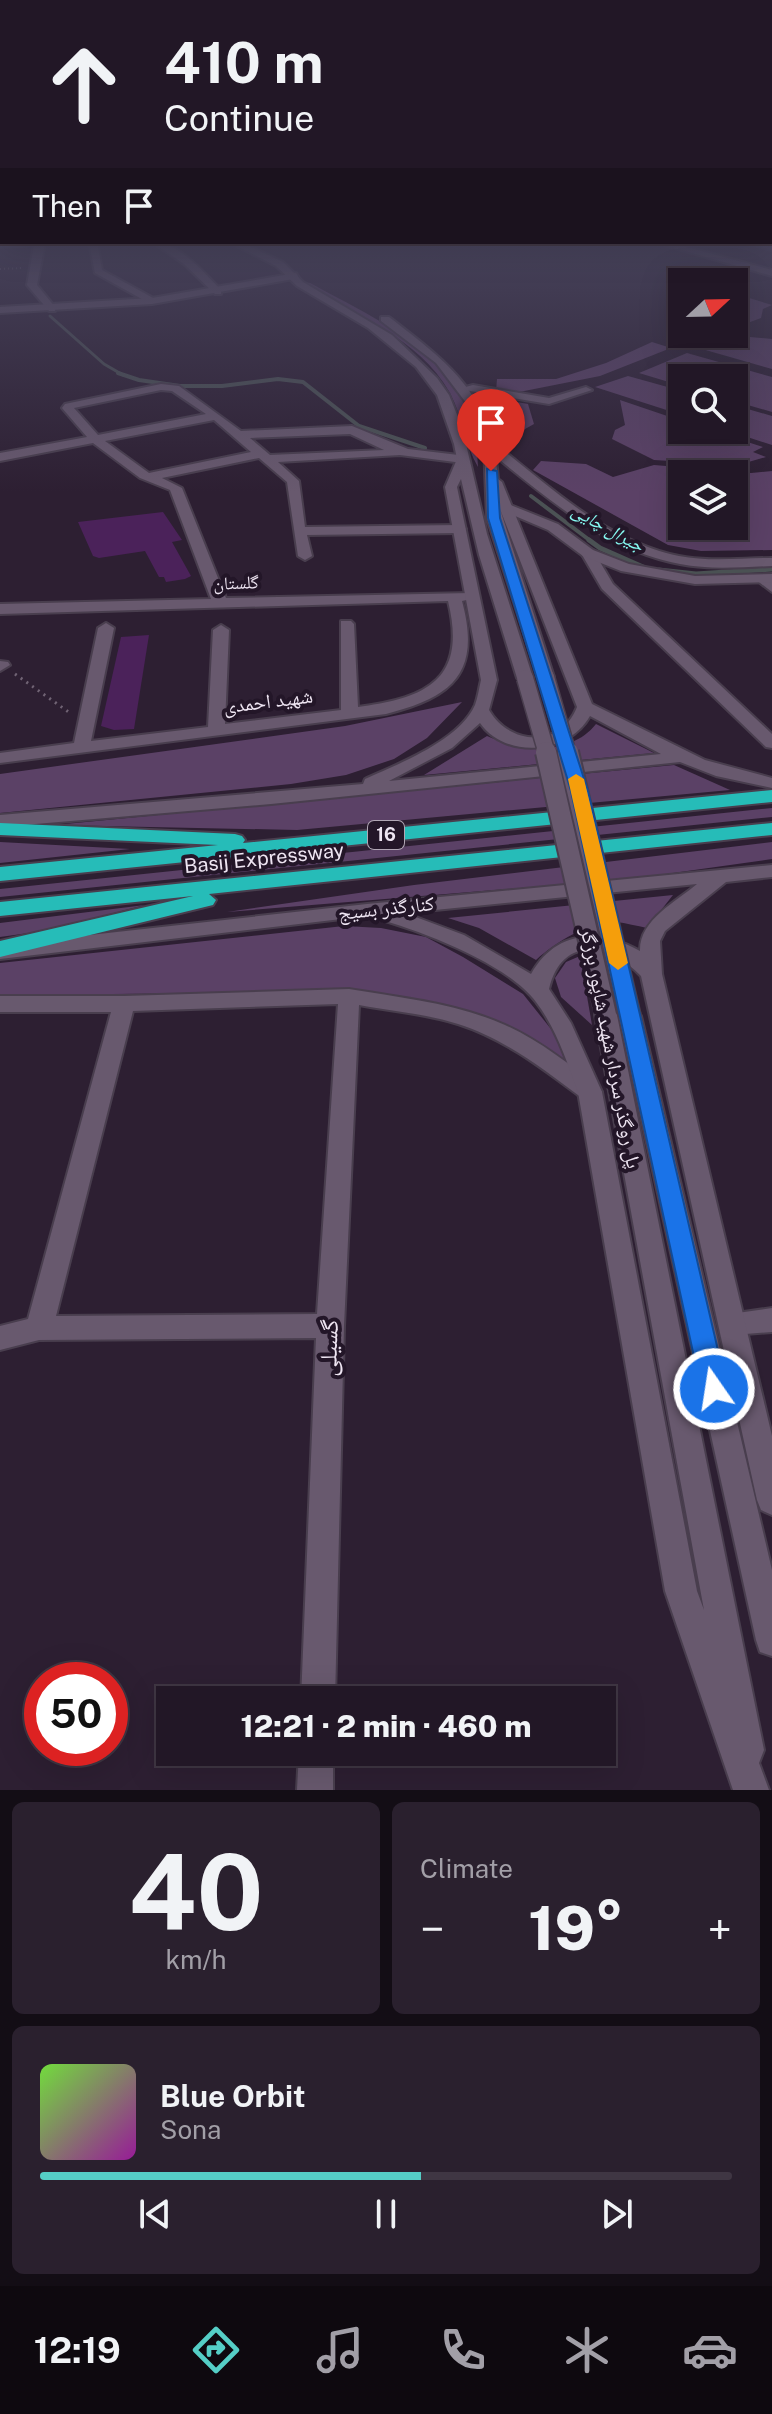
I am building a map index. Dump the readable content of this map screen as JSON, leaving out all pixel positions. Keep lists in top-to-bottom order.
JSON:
{
  "streets": {
    "highway": ["16", "Basij Expressway"],
    "main road": [
      "گلستان",
      "شهید احمدی",
      "کنارگذر بسیج",
      "پل روگذر سردار شهید شاپور برزگر",
      "گسیلی"
    ]
  },
  "crossings": [
    ["گلستان", "شهید احمدی"]
  ],
  "water": ["جیرال چایی"],
  "north": "right",
  "page": {
    "turn": ["410 m", "Continue"],
    "then": "Then",
    "limit": "50",
    "trip": "12:21 · 2 min · 460 m",
    "tile": [
      ["40", "km/h"],
      "Climate"
    ],
    "heat": ["−", "19°", "+"],
    "song": ["Blue Orbit", "Sona"],
    "tabs": "12:19"
  }
}
